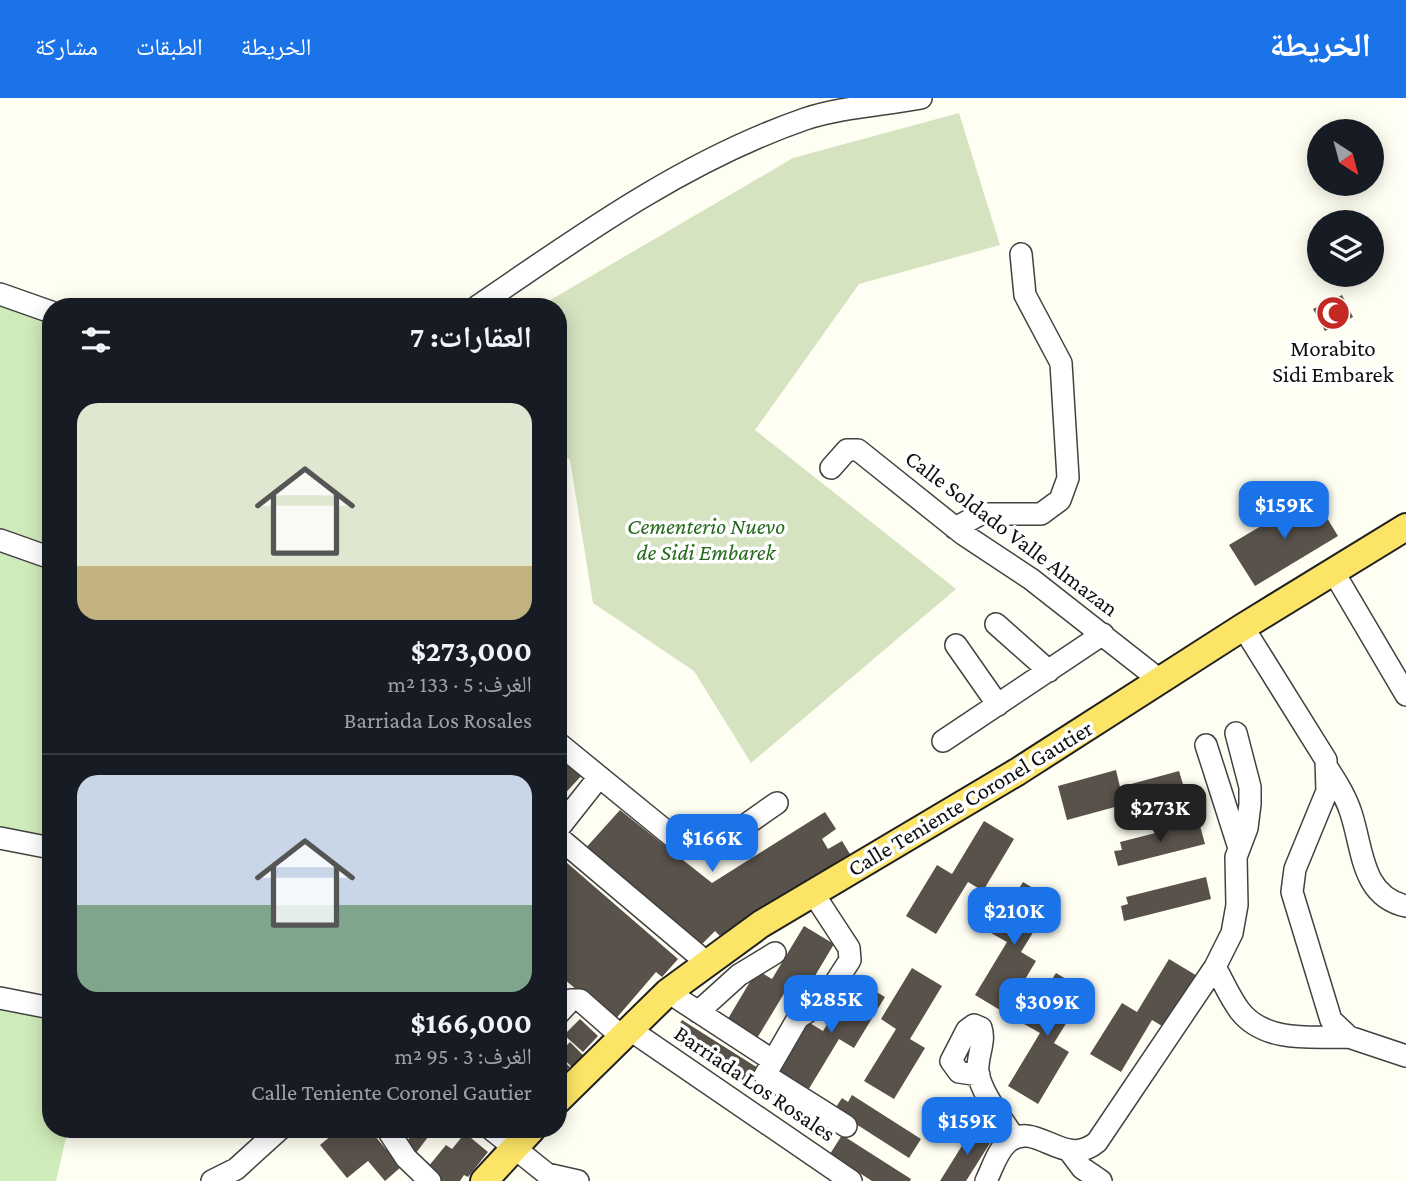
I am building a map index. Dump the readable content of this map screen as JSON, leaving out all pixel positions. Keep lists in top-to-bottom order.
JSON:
{
  "streets": {
    "main road": ["Calle Teniente Coronel Gautier"],
    "street": ["Calle Soldado Valle Almazan", "Barriada Los Rosales"]
  },
  "crossings": [
    ["Calle Soldado Valle Almazan", "Calle Teniente Coronel Gautier"],
    ["Calle Teniente Coronel Gautier", "Barriada Los Rosales"]
  ],
  "parks": ["Cementerio Nuevo de Sidi Embarek"],
  "places": {
    "mosque": ["Morabito Sidi Embarek"]
  },
  "north": "bottom right",
  "page": {
    "header": "الخريطة",
    "nav": ["الخريطة", "الطبقات", "مشاركة"],
    "heading": "العقارات: 7",
    "list": [
      {
        "name": "$273,000",
        "note": "الغرف: 5 · 133 m² · Barriada Los Rosales"
      },
      {
        "name": "$166,000",
        "note": "الغرف: 3 · 95 m² · Calle Teniente Coronel Gautier"
      }
    ],
    "price": [
      "$159K",
      "$273K",
      "$166K",
      "$210K",
      "$285K",
      "$309K",
      "$159K"
    ]
  }
}
